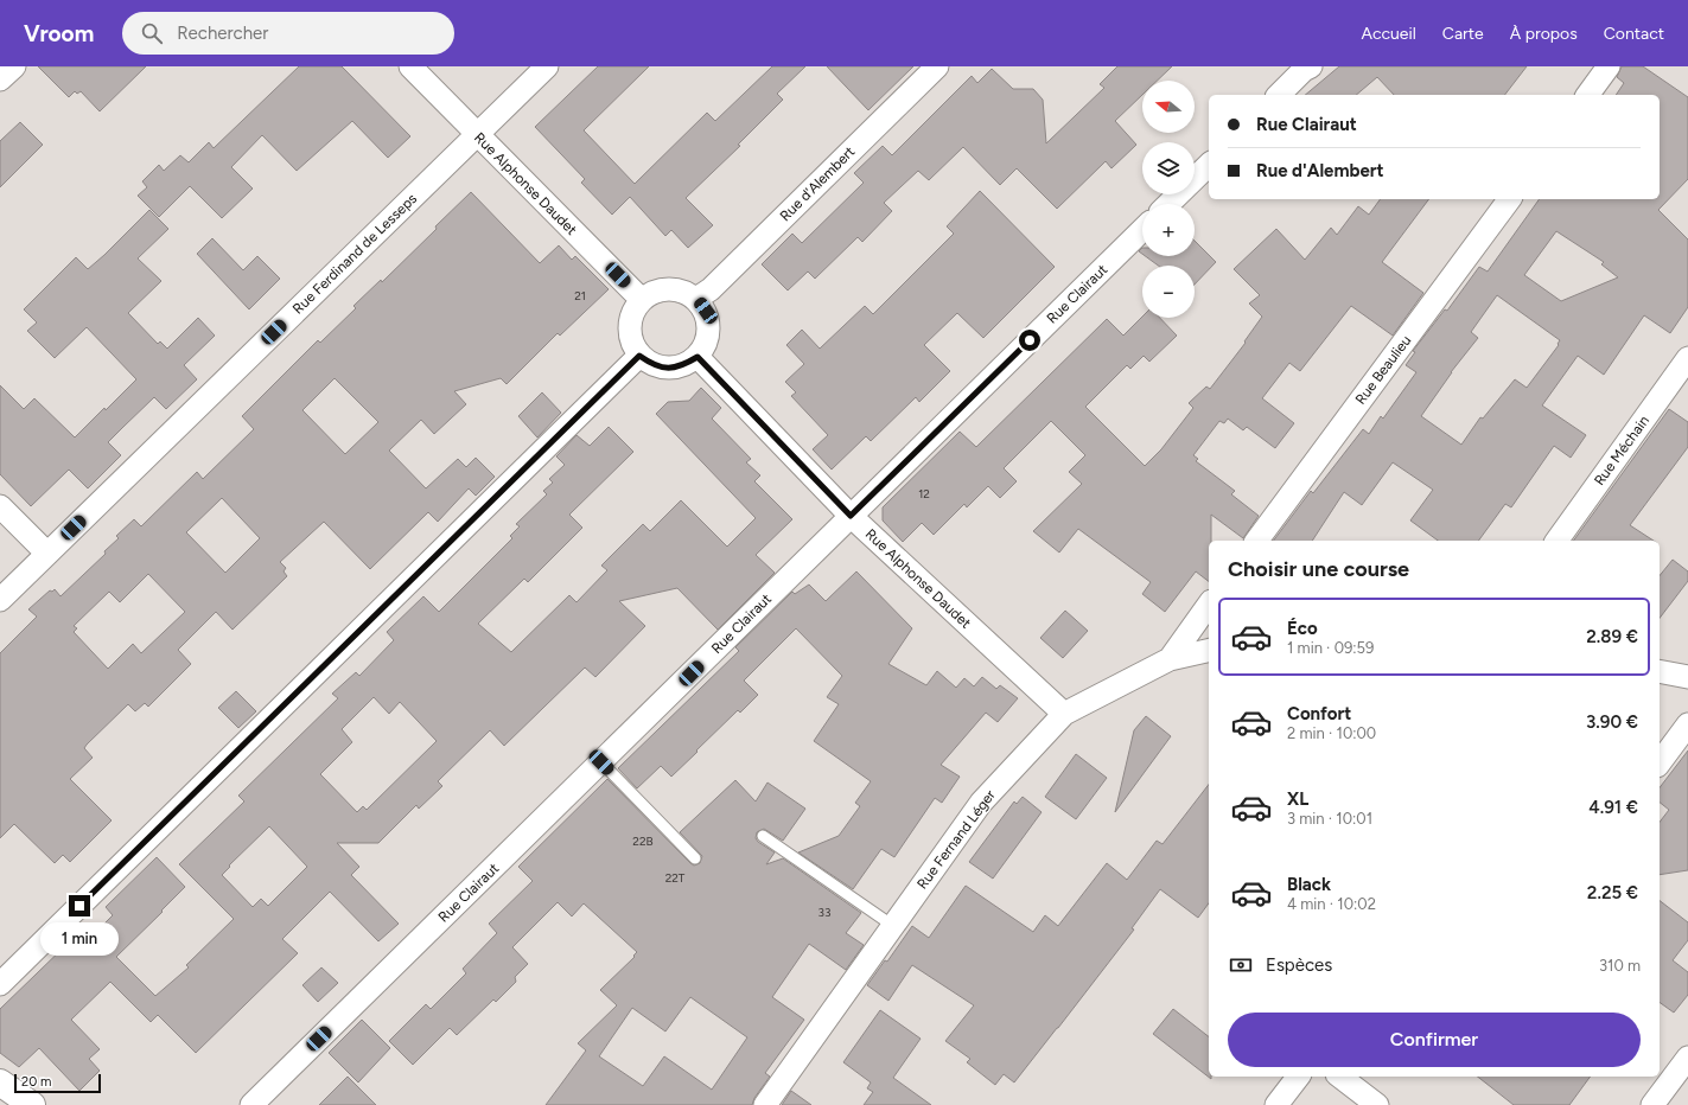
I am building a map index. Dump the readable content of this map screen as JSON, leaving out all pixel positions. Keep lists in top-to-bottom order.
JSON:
{
  "streets": {
    "street": [
      "Rue Alphonse Daudet",
      "Rue d'Alembert",
      "Rue Ferdinand de Lesseps",
      "Rue Clairaut",
      "Rue Beaulieu",
      "Rue Méchain",
      "Rue Fernand Léger"
    ]
  },
  "crossings": [
    ["Rue Alphonse Daudet", "Rue d'Alembert"],
    ["Rue Alphonse Daudet", "Rue Ferdinand de Lesseps"],
    ["Rue Alphonse Daudet", "Rue Clairaut"],
    ["Rue Alphonse Daudet", "Rue Fernand Léger"]
  ],
  "house_numbers": [
    "21",
    "12",
    "22B",
    "22T",
    "33"
  ],
  "scale_bar": "20 m",
  "north": "left",
  "page": {
    "header": "Vroom",
    "search": "Rechercher",
    "nav": [
      "Accueil",
      "Carte",
      "À propos",
      "Contact"
    ],
    "map_buttons": ["+", "−"],
    "banner": ["Rue Clairaut", "Rue d'Alembert"],
    "heading": "Choisir une course",
    "list": [
      {
        "name": "Éco",
        "note": "1 min · 09:59",
        "value": "2.89 €"
      },
      {
        "name": "Confort",
        "note": "2 min · 10:00",
        "value": "3.90 €"
      },
      {
        "name": "XL",
        "note": "3 min · 10:01",
        "value": "4.91 €"
      },
      {
        "name": "Black",
        "note": "4 min · 10:02",
        "value": "2.25 €"
      }
    ],
    "bubble": "1 min",
    "pay": ["Espèces", "310 m"],
    "buttons": "Confirmer",
    "scale": "20 m"
  }
}
